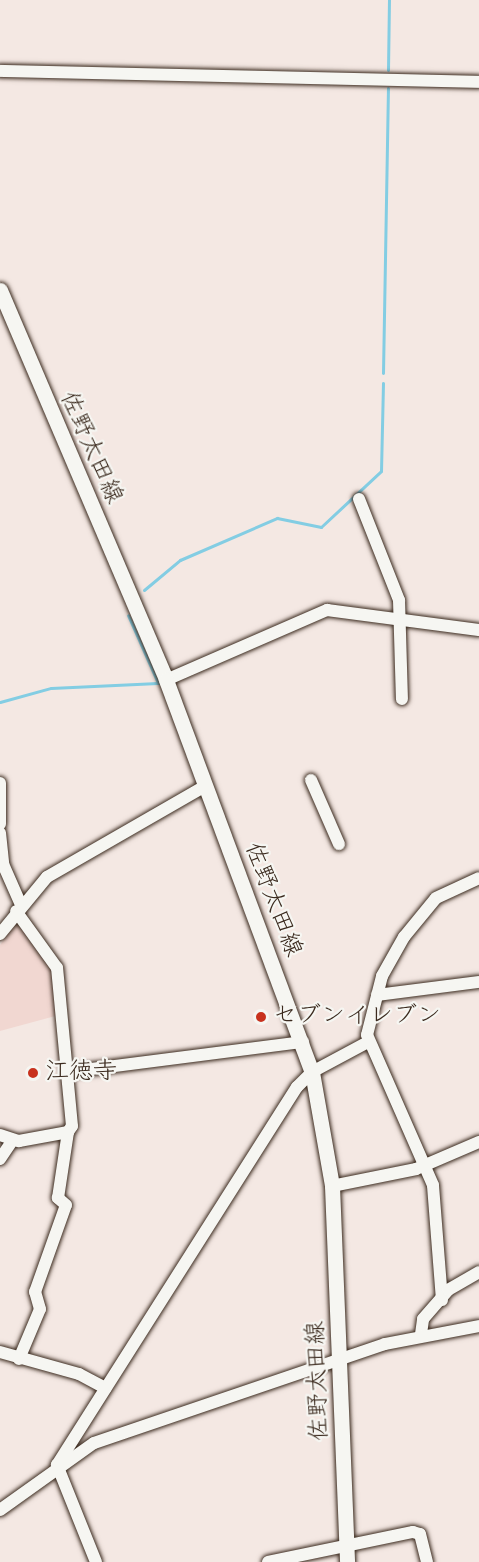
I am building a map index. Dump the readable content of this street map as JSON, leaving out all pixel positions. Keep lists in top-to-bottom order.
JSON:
{
  "streets": {
    "main road": ["佐野太田線"]
  },
  "places": ["セブンイレブン", "江徳寺"]
}
